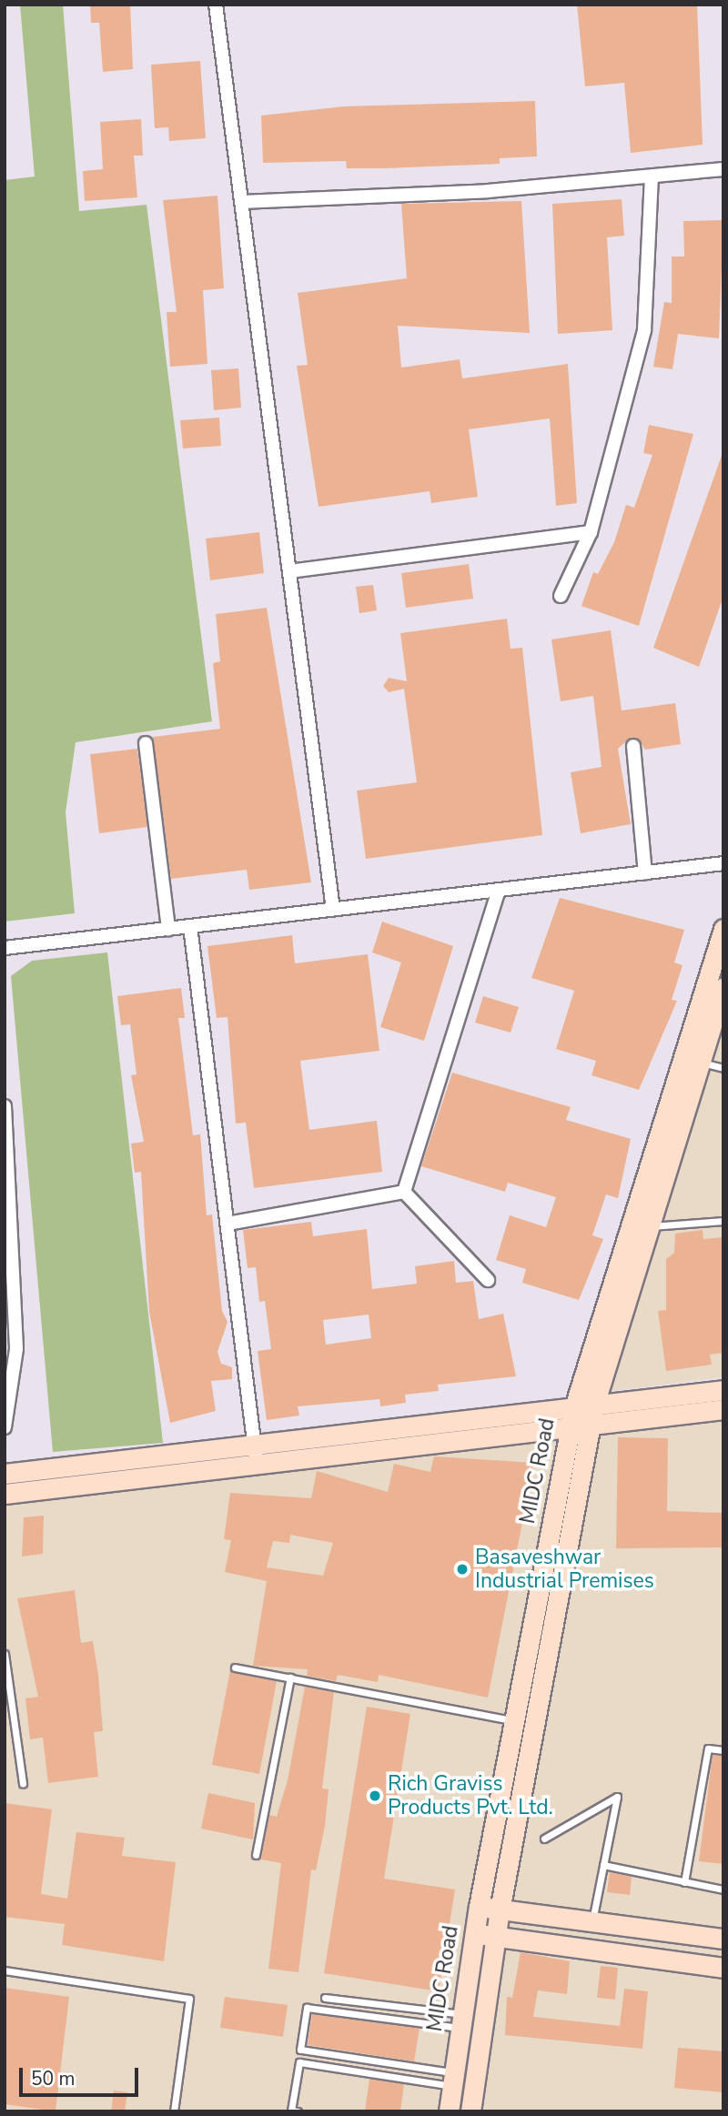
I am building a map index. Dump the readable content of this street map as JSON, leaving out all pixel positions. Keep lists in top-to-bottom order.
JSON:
{
  "streets": {
    "main road": ["MIDC Road"]
  },
  "places": ["Basaveshwar Industrial Premises", "Rich Graviss Products Pvt. Ltd."],
  "scale_bar": "50 m"
}
